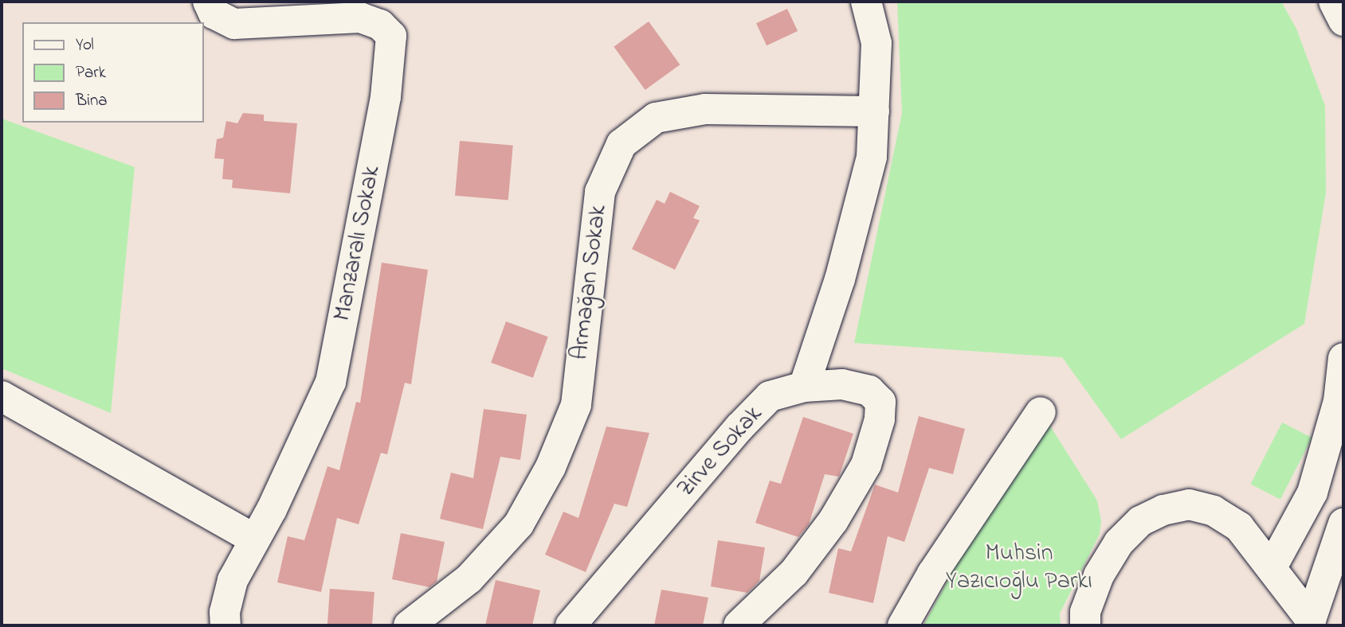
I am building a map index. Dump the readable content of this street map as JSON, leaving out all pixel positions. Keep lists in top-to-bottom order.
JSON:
{
  "streets": {
    "street": ["Manzaralı Sokak", "Armağan Sokak", "Zirve Sokak"]
  },
  "parks": ["Muhsin Yazıcıoğlu Parkı"],
  "legend": ["Yol", "Park", "Bina"]
}
